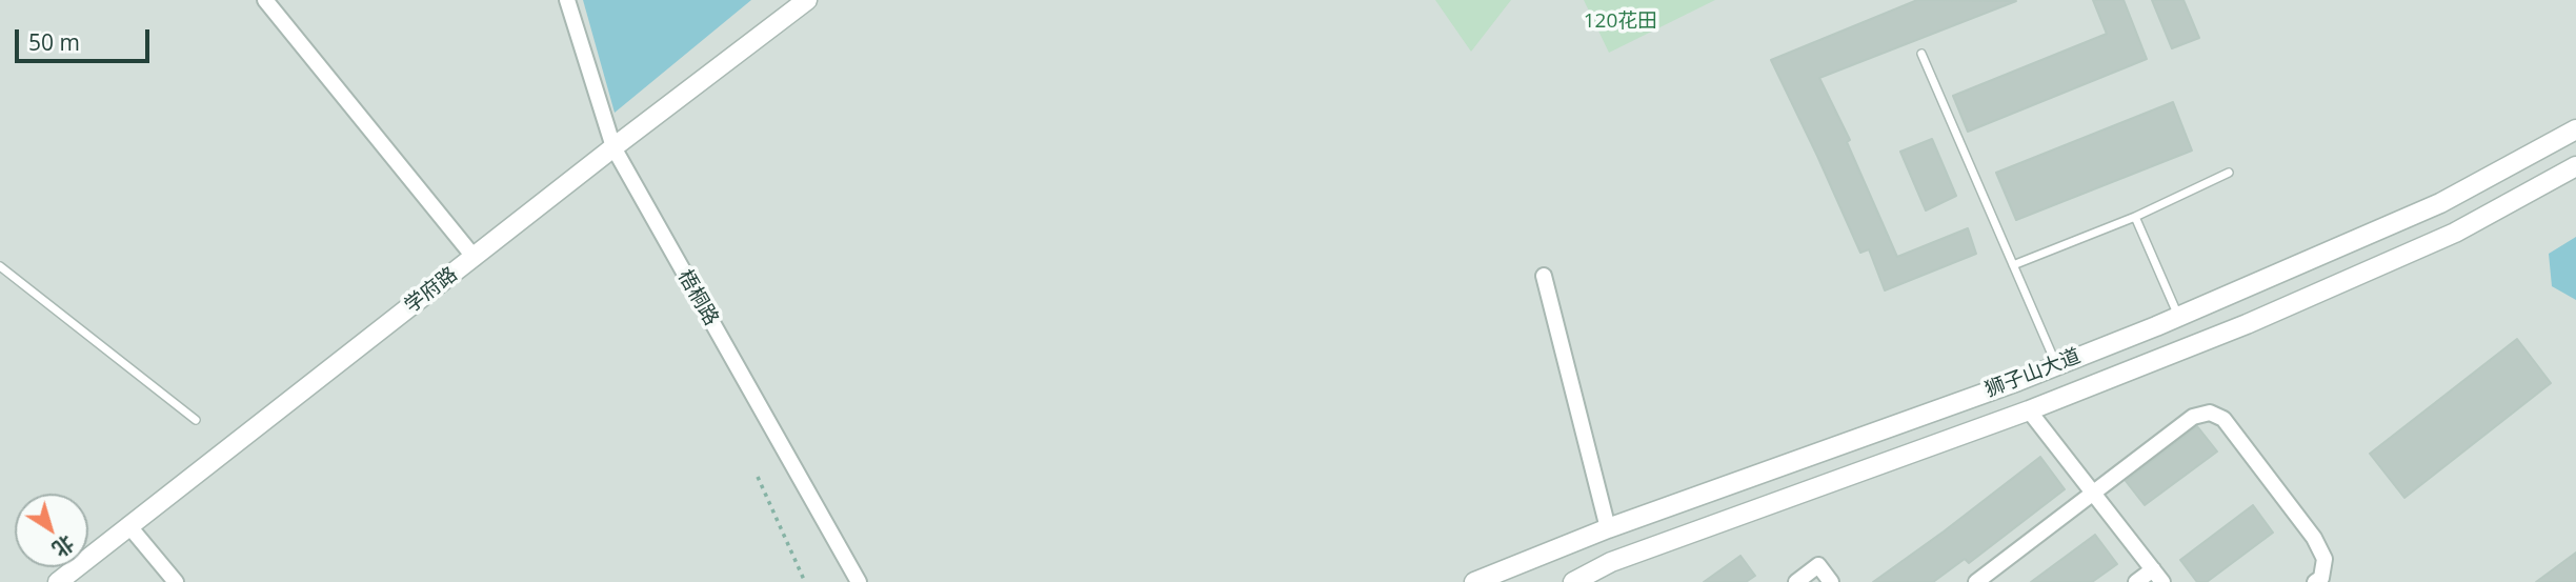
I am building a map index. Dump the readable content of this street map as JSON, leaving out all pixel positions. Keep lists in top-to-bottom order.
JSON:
{
  "streets": {
    "street": ["学府路", "梧桐路", "狮子山大道"]
  },
  "crossings": [
    ["学府路", "梧桐路"]
  ],
  "parks": ["120花田"],
  "scale_bar": "50 m",
  "north": "bottom right"
}
